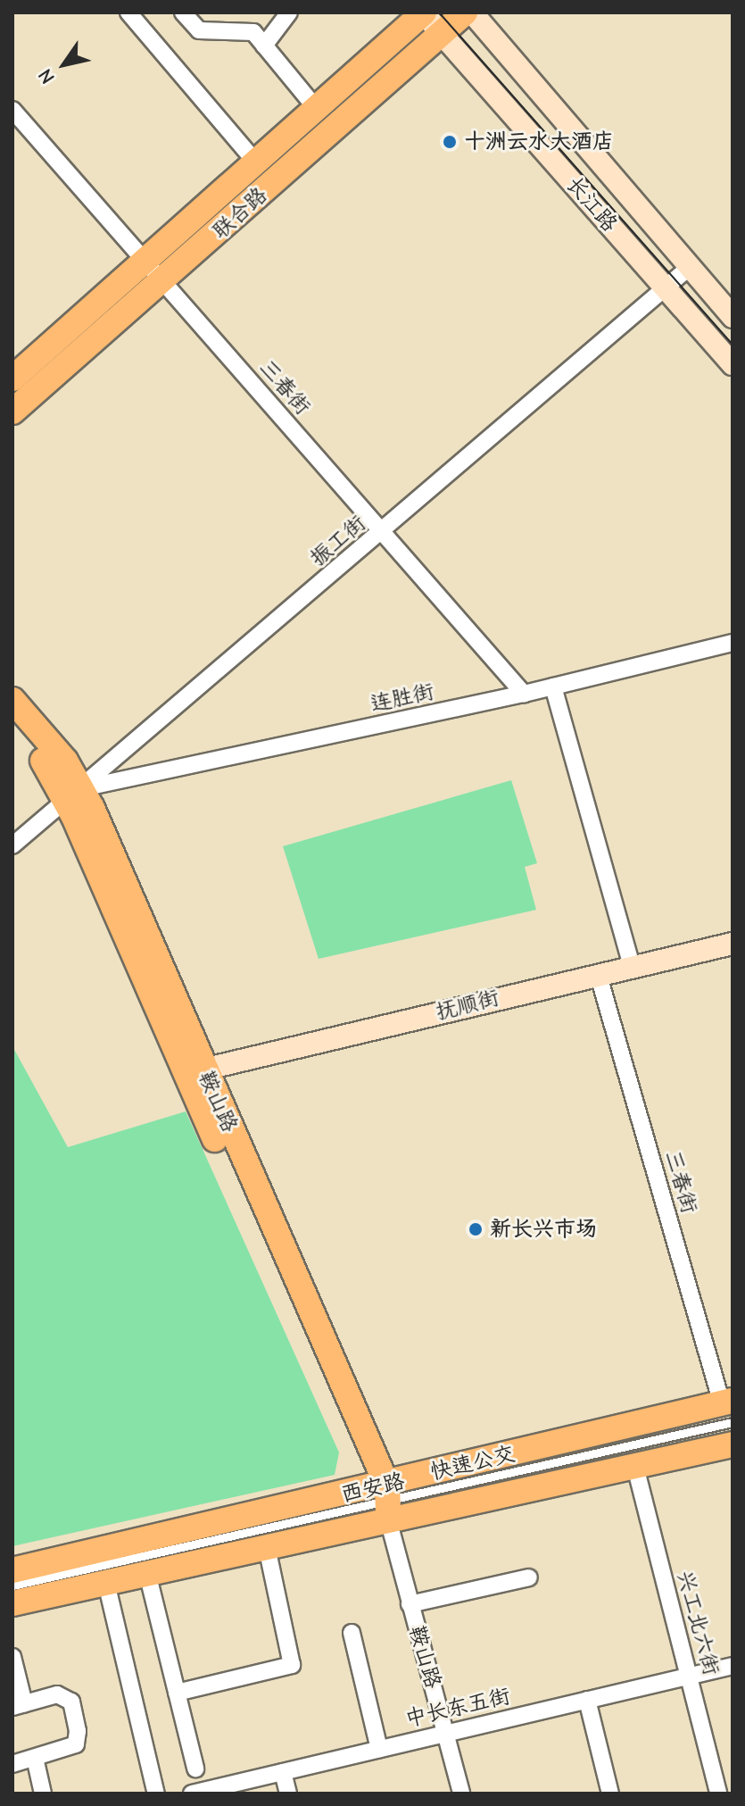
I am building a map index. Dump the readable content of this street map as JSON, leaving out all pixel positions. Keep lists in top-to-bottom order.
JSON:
{
  "streets": {
    "main road": [
      "长江路",
      "联合路",
      "抚顺街",
      "鞍山路",
      "西安路"
    ],
    "street": [
      "三春街",
      "振工街",
      "连胜街",
      "兴工北六街",
      "中长东五街"
    ]
  },
  "crossings": [
    ["长江路", "联合路"],
    ["长江路", "振工街"],
    ["联合路", "三春街"],
    ["三春街", "振工街"],
    ["三春街", "连胜街"],
    ["三春街", "抚顺街"],
    ["三春街", "西安路"],
    ["振工街", "连胜街"],
    ["振工街", "鞍山路"],
    ["连胜街", "鞍山路"],
    ["抚顺街", "鞍山路"],
    ["鞍山路", "西安路"],
    ["鞍山路", "中长东五街"],
    ["西安路", "兴工北六街"],
    ["兴工北六街", "中长东五街"]
  ],
  "places": ["十洲云水大酒店", "新长兴市场"],
  "north": "bottom left"
}
